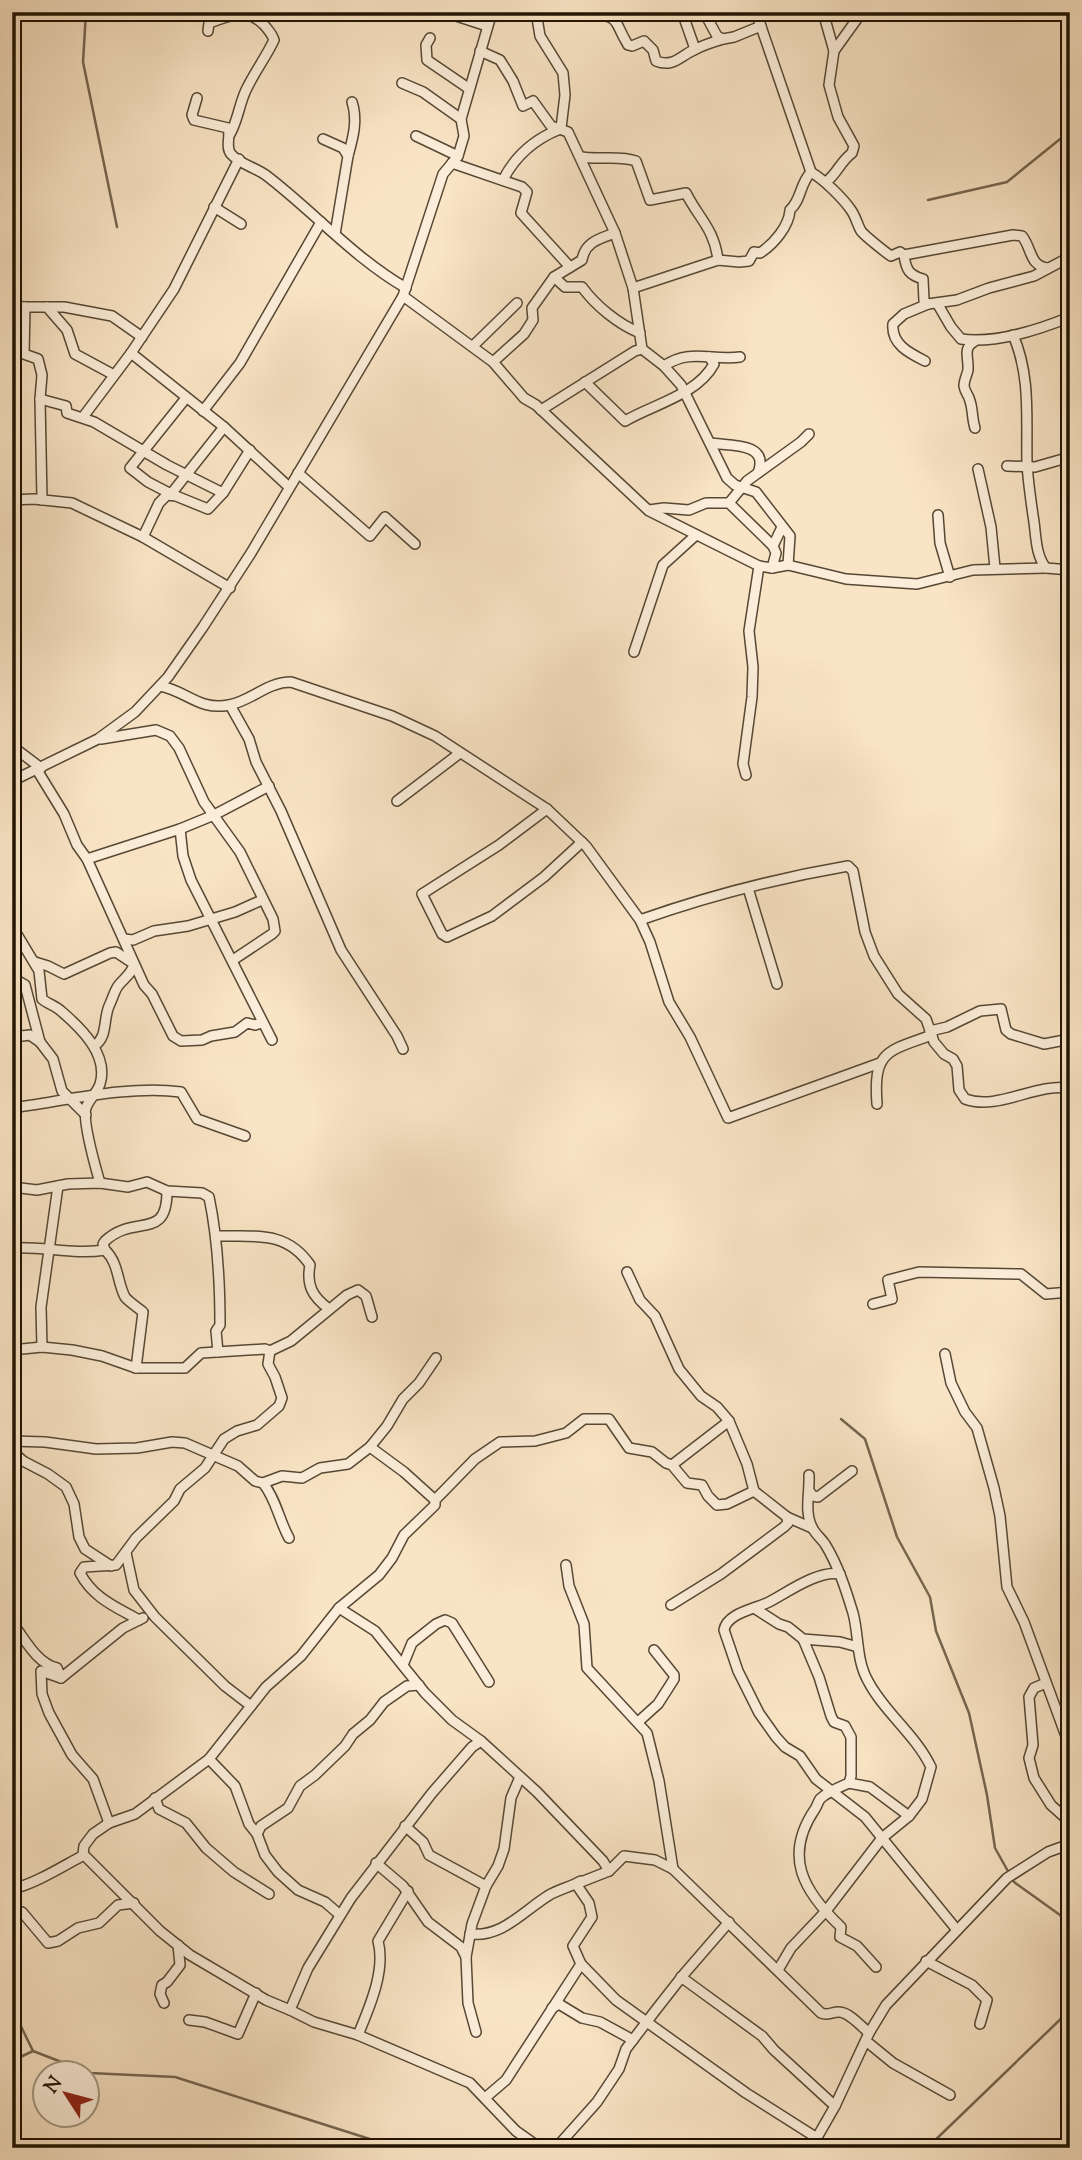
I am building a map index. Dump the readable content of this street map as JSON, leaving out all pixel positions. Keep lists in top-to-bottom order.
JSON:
{
  "north": "top left"
}
